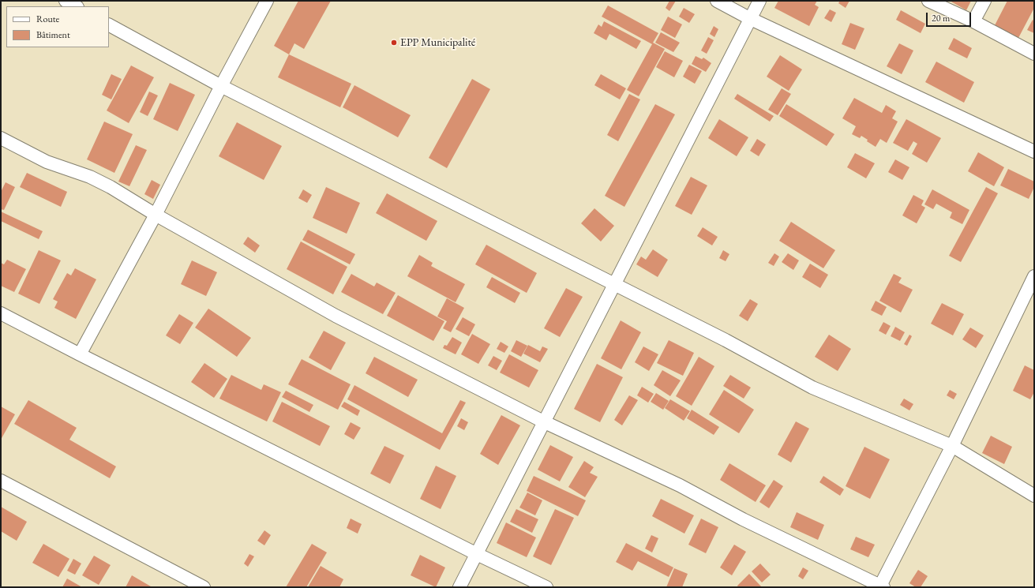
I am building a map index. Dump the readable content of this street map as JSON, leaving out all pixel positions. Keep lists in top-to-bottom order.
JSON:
{
  "places": ["EPP Municipalité"],
  "legend": ["Route", "Bâtiment"],
  "scale_bar": "20 m"
}
